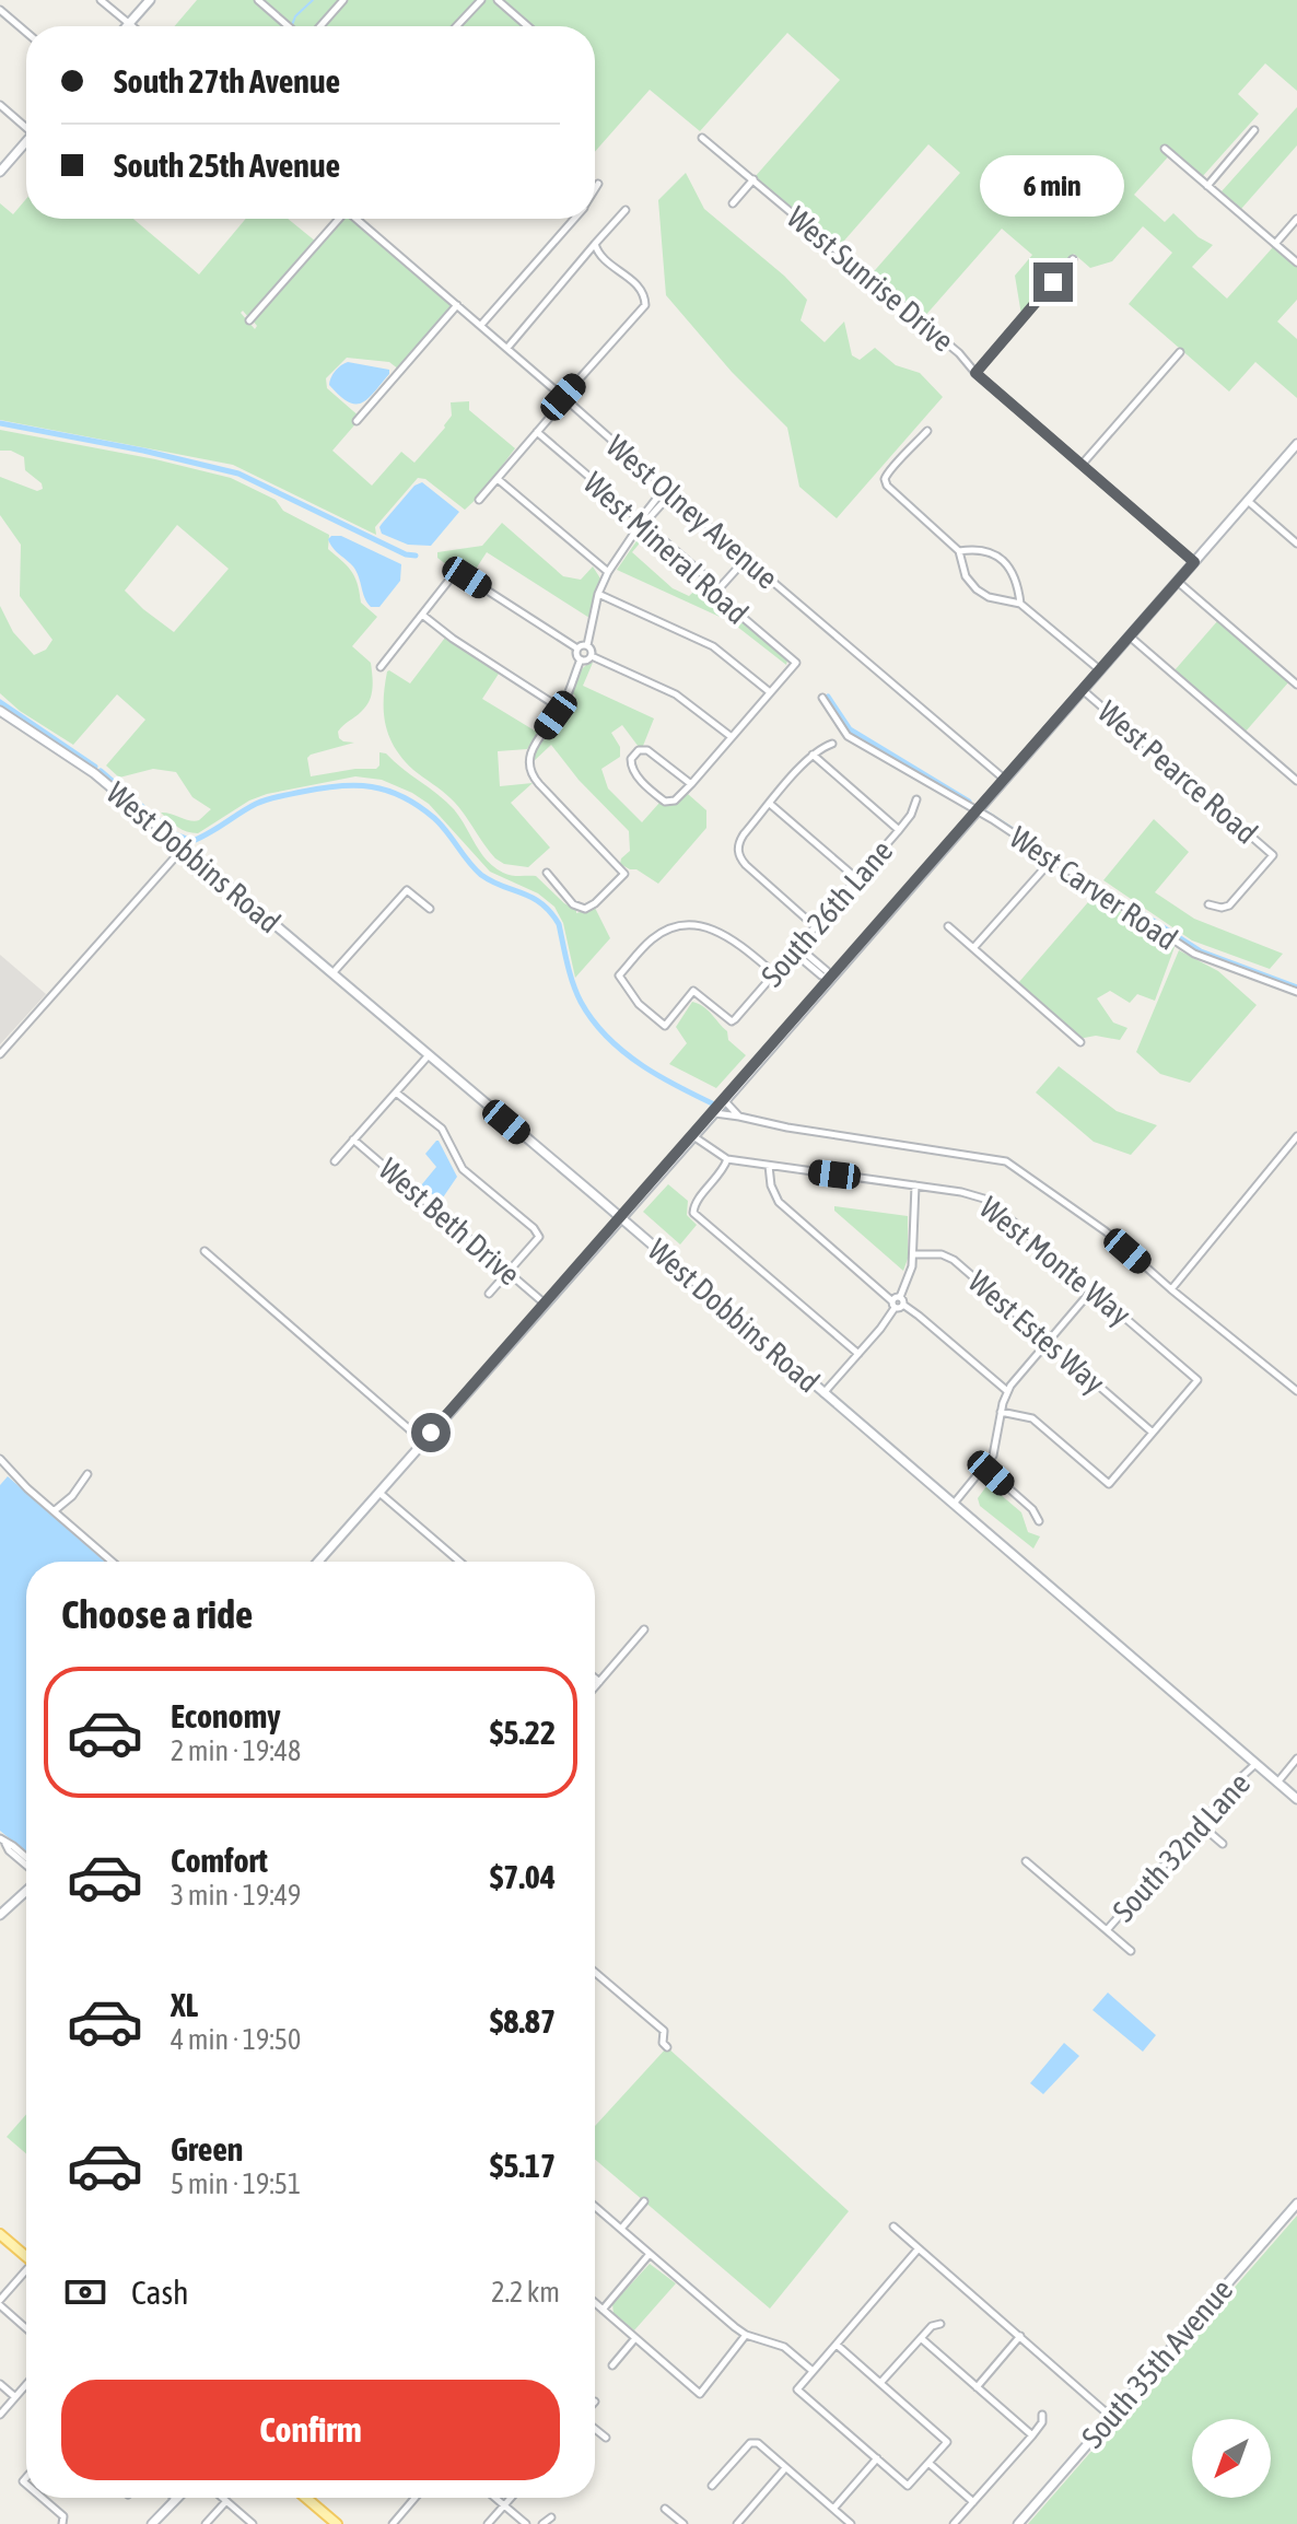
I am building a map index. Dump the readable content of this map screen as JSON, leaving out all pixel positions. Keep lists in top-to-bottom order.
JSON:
{
  "streets": {
    "main road": ["West Dobbins Road", "South 35th Avenue"],
    "street": [
      "West Sunrise Drive",
      "West Olney Avenue",
      "West Mineral Road",
      "West Pearce Road",
      "West Carver Road",
      "South 26th Lane",
      "West Beth Drive",
      "West Monte Way",
      "West Estes Way",
      "South 32nd Lane"
    ]
  },
  "crossings": [
    ["West Dobbins Road", "South 32nd Lane"],
    ["West Monte Way", "West Estes Way"]
  ],
  "north": "bottom left",
  "page": {
    "banner": ["South 27th Avenue", "South 25th Avenue"],
    "bubble": "6 min",
    "heading": "Choose a ride",
    "list": [
      {
        "name": "Economy",
        "note": "2 min · 19:48",
        "value": "$5.22"
      },
      {
        "name": "Comfort",
        "note": "3 min · 19:49",
        "value": "$7.04"
      },
      {
        "name": "XL",
        "note": "4 min · 19:50",
        "value": "$8.87"
      },
      {
        "name": "Green",
        "note": "5 min · 19:51",
        "value": "$5.17"
      }
    ],
    "pay": ["Cash", "2.2 km"],
    "buttons": "Confirm"
  }
}
